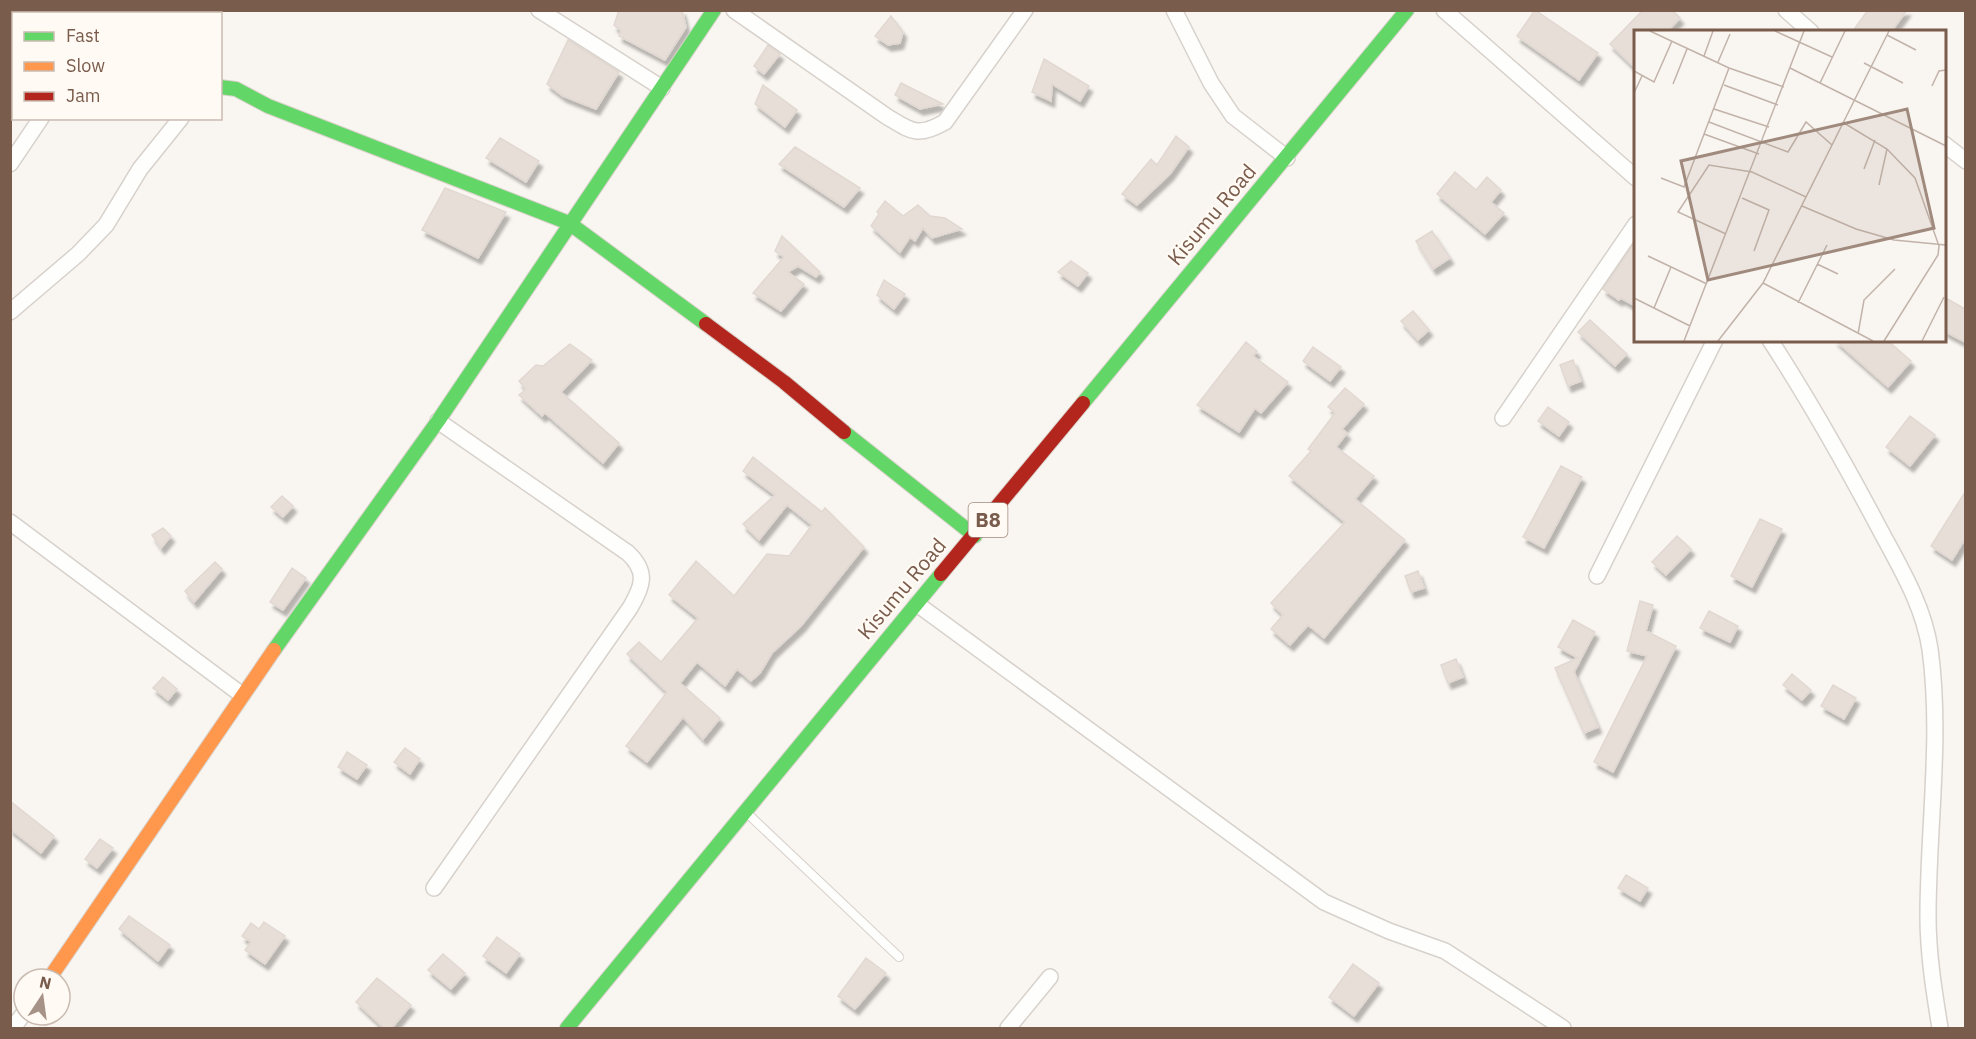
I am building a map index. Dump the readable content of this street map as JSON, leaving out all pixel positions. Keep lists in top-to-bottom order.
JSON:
{
  "streets": {
    "main road": ["Kisumu Road", "B8"]
  },
  "legend": ["Fast", "Slow", "Jam"],
  "north": "top"
}
